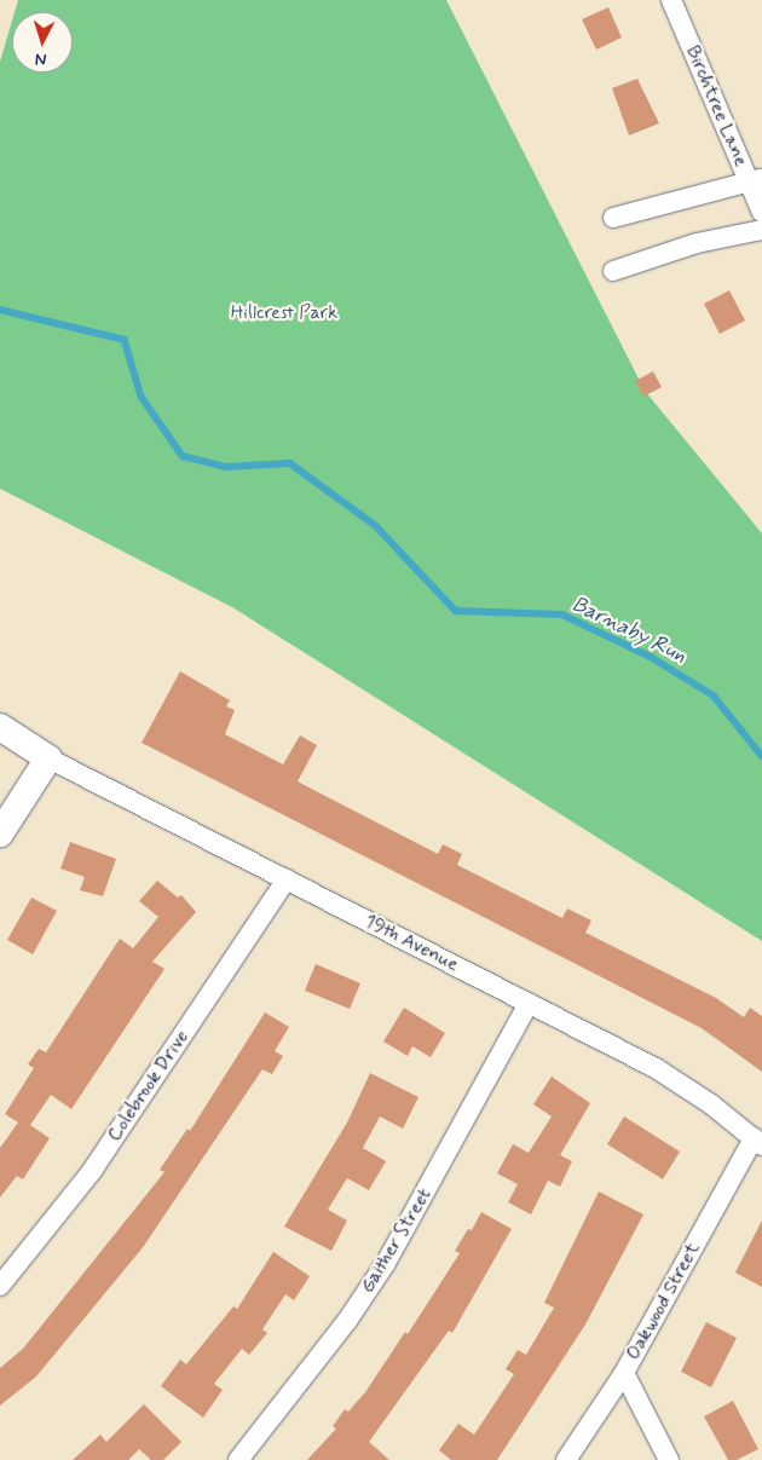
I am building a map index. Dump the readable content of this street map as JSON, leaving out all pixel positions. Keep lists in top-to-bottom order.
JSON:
{
  "streets": {
    "street": [
      "Birchtree Lane",
      "19th Avenue",
      "Colebrook Drive",
      "Gaither Street",
      "Oakwood Street"
    ]
  },
  "crossings": [
    ["19th Avenue", "Colebrook Drive"],
    ["19th Avenue", "Gaither Street"],
    ["19th Avenue", "Oakwood Street"]
  ],
  "water": ["Barnaby Run"],
  "parks": ["Hillcrest Park"],
  "north": "bottom"
}
